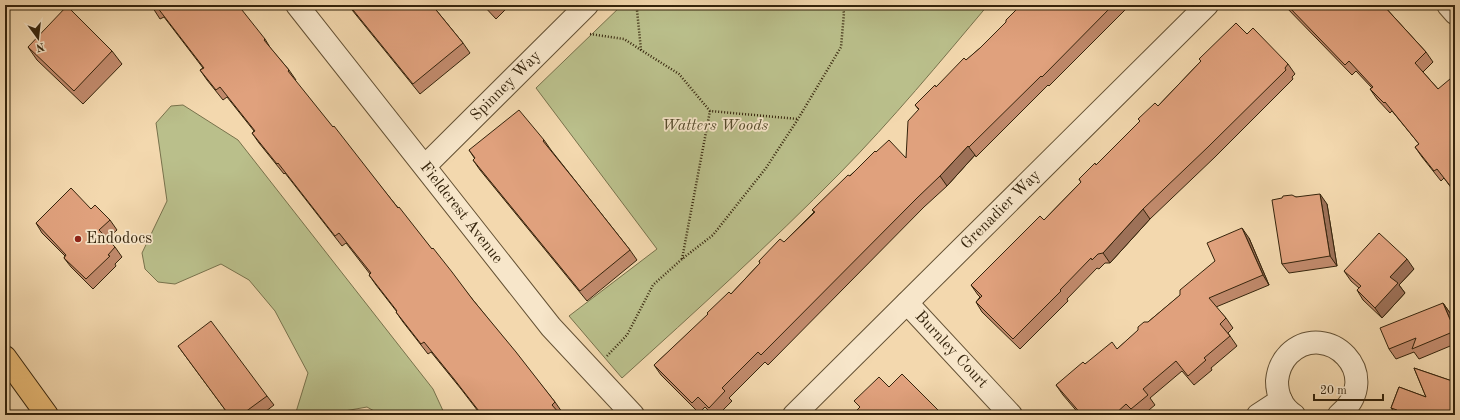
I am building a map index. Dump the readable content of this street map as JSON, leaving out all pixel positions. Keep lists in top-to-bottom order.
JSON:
{
  "streets": {
    "street": [
      "Spinney Way",
      "Grenadier Way",
      "Fieldcrest Avenue",
      "Burnley Court"
    ]
  },
  "crossings": [
    ["Spinney Way", "Fieldcrest Avenue"],
    ["Grenadier Way", "Burnley Court"]
  ],
  "parks": ["Watters Woods"],
  "places": ["Endodocs"],
  "scale_bar": "20 m",
  "north": "bottom"
}
